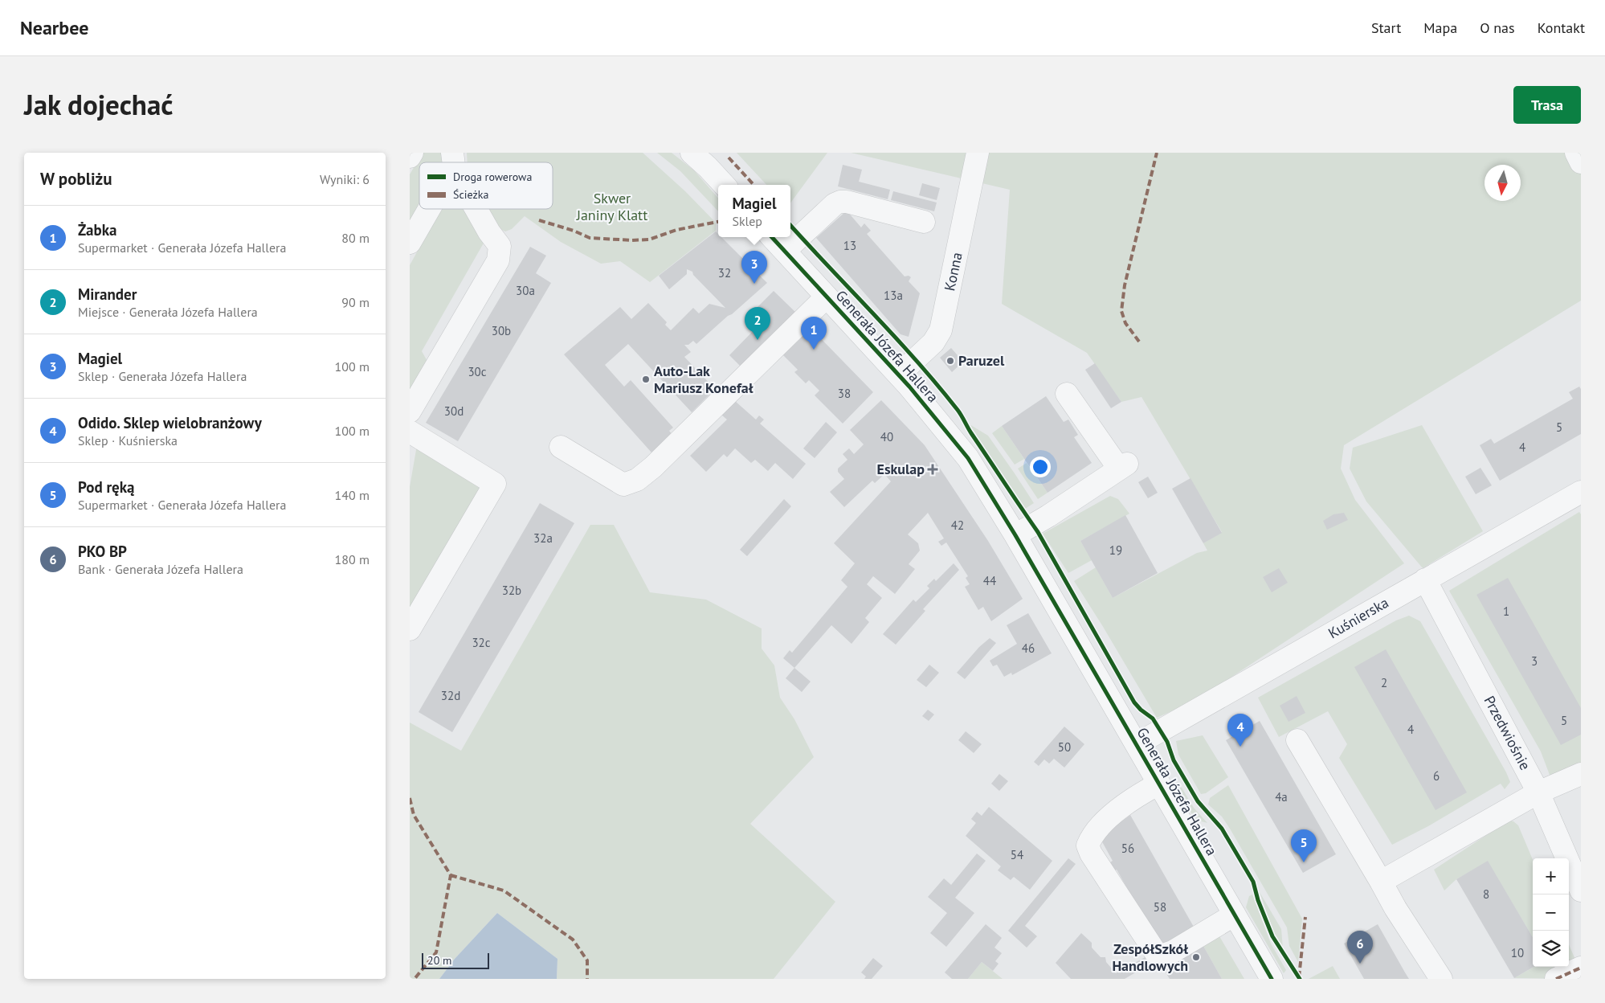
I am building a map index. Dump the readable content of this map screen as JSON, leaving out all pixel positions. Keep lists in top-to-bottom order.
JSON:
{
  "streets": {
    "street": [
      "Konna",
      "Generała Józefa Hallera",
      "Kuśnierska",
      "Przedwiośnie"
    ]
  },
  "crossings": [
    ["Konna", "Generała Józefa Hallera"],
    ["Generała Józefa Hallera", "Kuśnierska"],
    ["Kuśnierska", "Przedwiośnie"]
  ],
  "parks": ["Skwer Janiny Klatt"],
  "places": {
    "other": ["Paruzel", "Auto-Lak Mariusz Konefał", "ZespółSzkół Handlowych"],
    "health": ["Eskulap"]
  },
  "house_numbers": [
    "13",
    "32",
    "30a",
    "13a",
    "30b",
    "30c",
    "38",
    "30d",
    "5",
    "40",
    "4",
    "42",
    "32a",
    "19",
    "44",
    "32b",
    "1",
    "32c",
    "46",
    "3",
    "2",
    "32d",
    "5",
    "4",
    "50",
    "6",
    "4a",
    "56",
    "54",
    "8",
    "58",
    "10"
  ],
  "legend": ["Droga rowerowa", "Ścieżka"],
  "scale_bar": "20 m",
  "north": "bottom",
  "page": {
    "header": "Nearbee",
    "nav": [
      "Start",
      "Mapa",
      "O nas",
      "Kontakt"
    ],
    "title": "Jak dojechać",
    "buttons": "Trasa",
    "heading": ["W pobliżu", "Wyniki: 6"],
    "popup": ["Magiel", "Sklep"],
    "list": [
      {
        "mark": "1",
        "name": "Żabka",
        "note": "Supermarket · Generała Józefa Hallera",
        "value": "80 m"
      },
      {
        "mark": "2",
        "name": "Mirander",
        "note": "Miejsce · Generała Józefa Hallera",
        "value": "90 m"
      },
      {
        "mark": "3",
        "name": "Magiel",
        "note": "Sklep · Generała Józefa Hallera",
        "value": "100 m"
      },
      {
        "mark": "4",
        "name": "Odido. Sklep wielobranżowy",
        "note": "Sklep · Kuśnierska",
        "value": "100 m"
      },
      {
        "mark": "5",
        "name": "Pod ręką",
        "note": "Supermarket · Generała Józefa Hallera",
        "value": "140 m"
      },
      {
        "mark": "6",
        "name": "PKO BP",
        "note": "Bank · Generała Józefa Hallera",
        "value": "180 m"
      }
    ],
    "pins": [
      "3",
      "2",
      "1",
      "4",
      "5",
      "6"
    ],
    "map_buttons": ["+", "−"],
    "scale": "20 m"
  }
}
